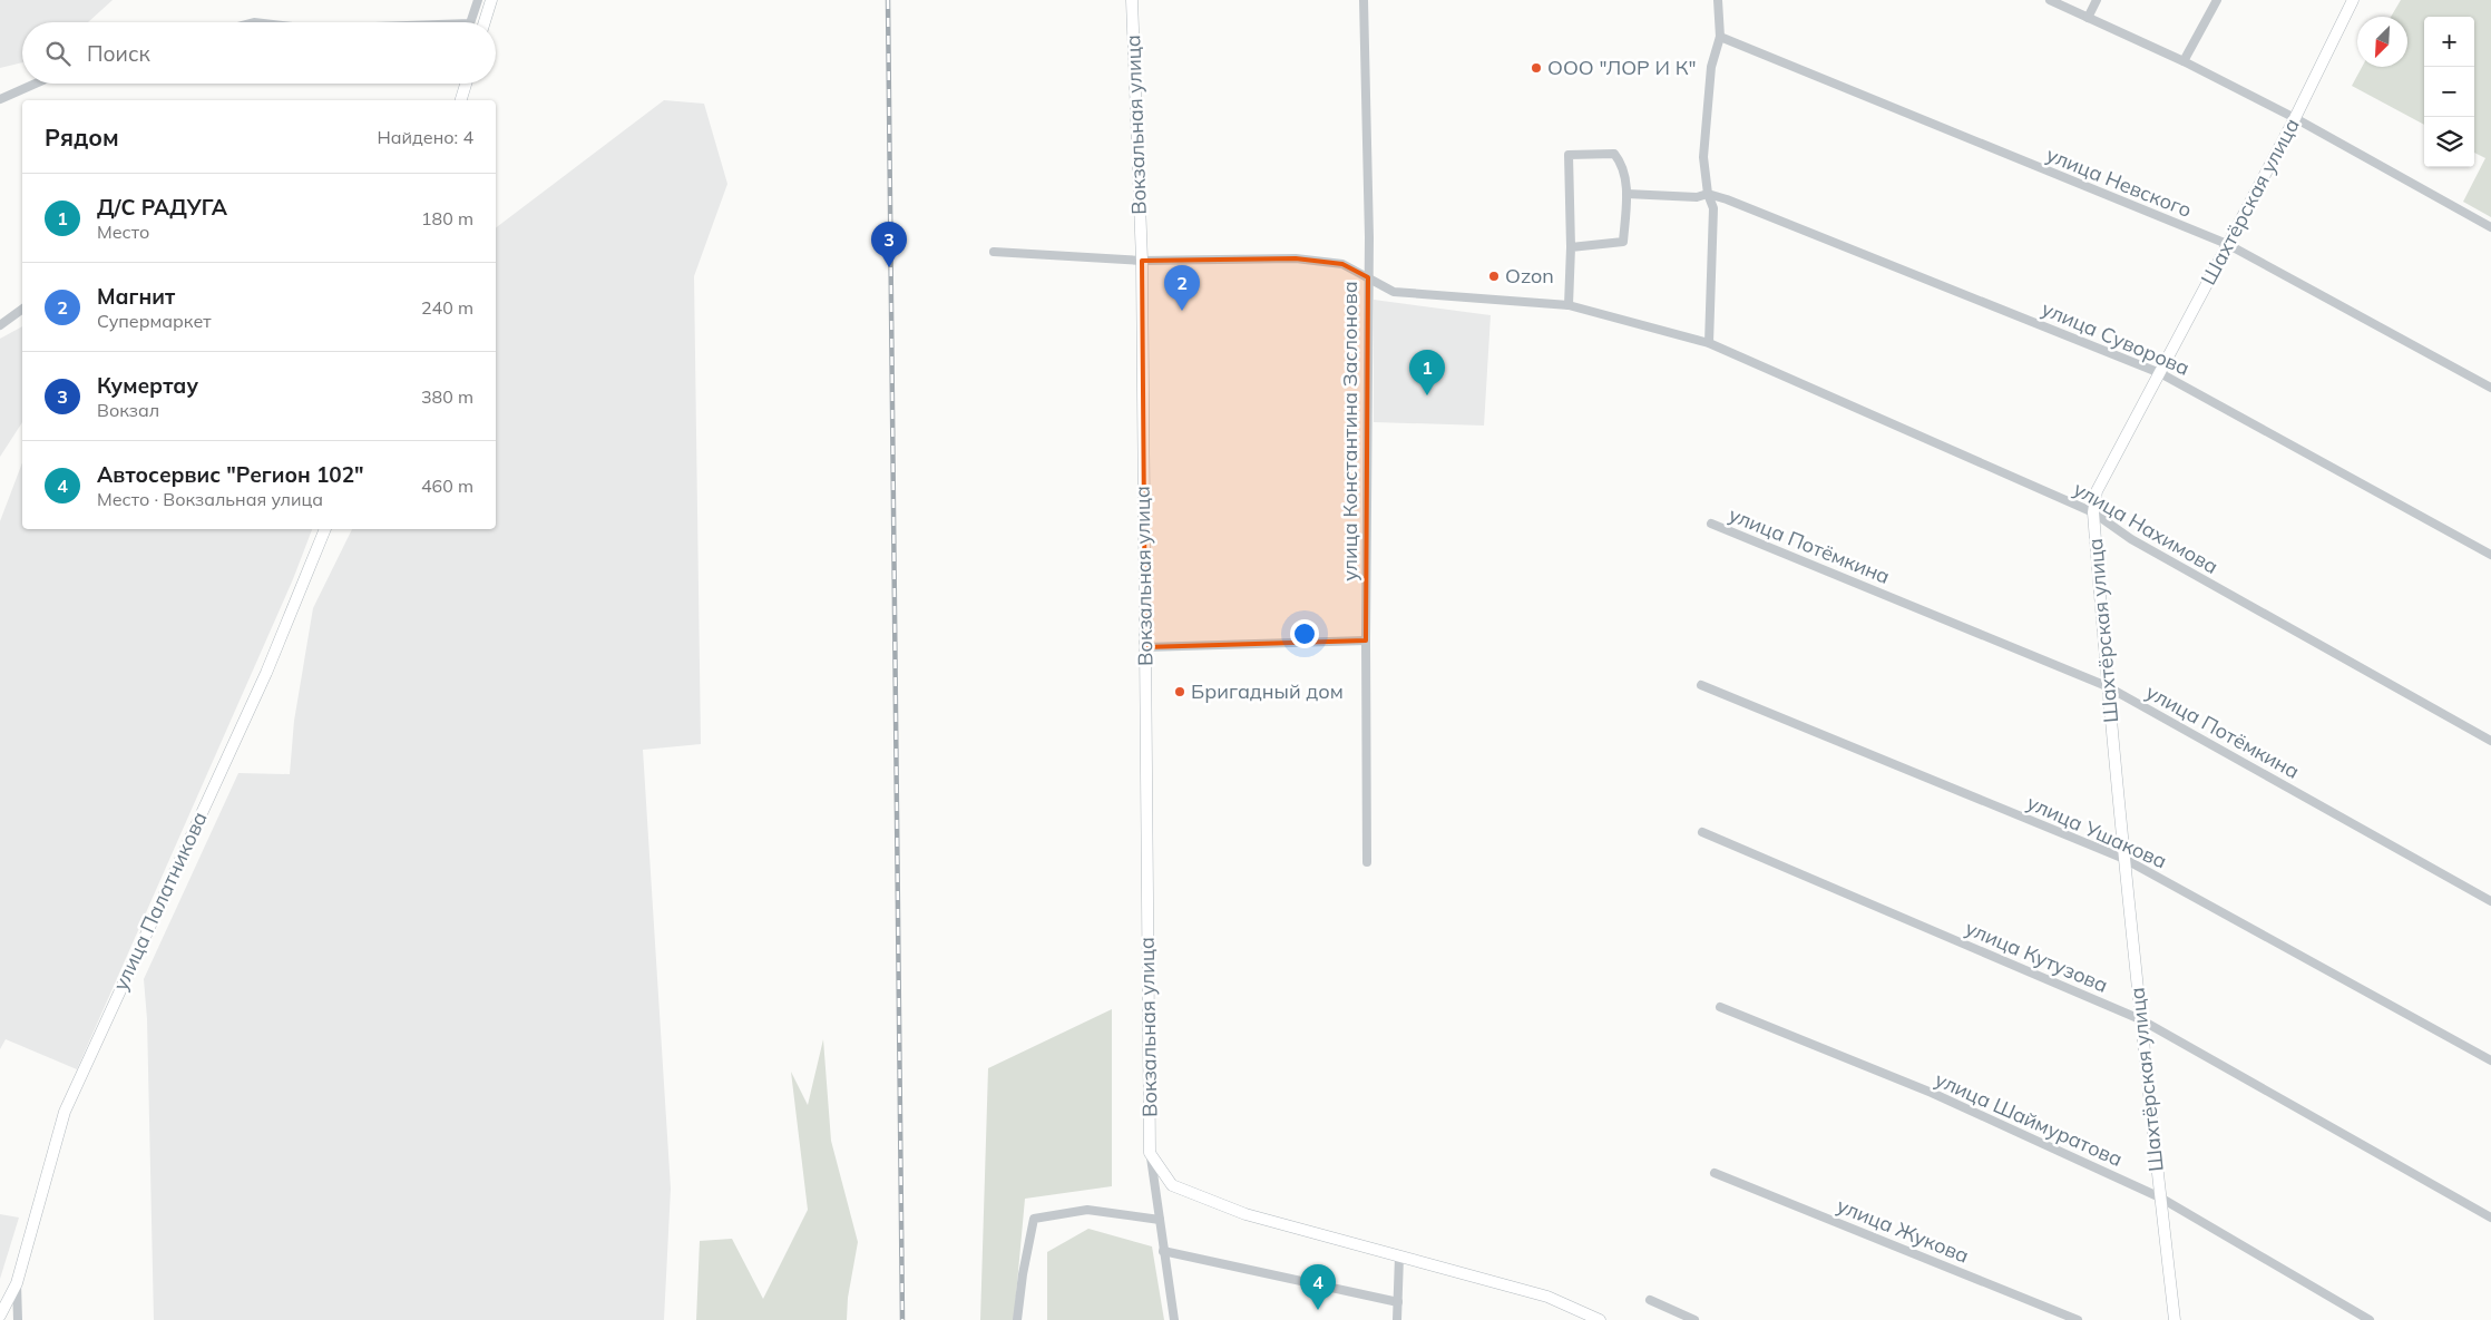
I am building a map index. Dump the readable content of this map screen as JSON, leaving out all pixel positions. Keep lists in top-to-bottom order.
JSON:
{
  "streets": {
    "street": [
      "Вокзальная улица",
      "улица Невского",
      "Шахтёрская улица",
      "улица Суворова",
      "улица Константина Заслонова",
      "улица Нахимова",
      "улица Потёмкина",
      "улица Ушакова",
      "улица Палатникова",
      "улица Кутузова",
      "улица Шаймуратова",
      "улица Жукова"
    ]
  },
  "crossings": [
    ["Вокзальная улица", "улица Нахимова"],
    ["улица Невского", "Шахтёрская улица"],
    ["Шахтёрская улица", "улица Суворова"],
    ["Шахтёрская улица", "улица Нахимова"],
    ["Шахтёрская улица", "улица Потёмкина"],
    ["Шахтёрская улица", "улица Ушакова"],
    ["Шахтёрская улица", "улица Кутузова"],
    ["Шахтёрская улица", "улица Шаймуратова"],
    ["улица Константина Заслонова", "улица Нахимова"]
  ],
  "places": ["ООО \"ЛОР И К\"", "Ozon", "Бригадный дом"],
  "north": "bottom left",
  "page": {
    "map_buttons": ["+", "−"],
    "search": "Поиск",
    "heading": ["Рядом", "Найдено: 4"],
    "list": [
      {
        "mark": "1",
        "name": "Д/С РАДУГА",
        "note": "Место",
        "value": "180 m"
      },
      {
        "mark": "2",
        "name": "Магнит",
        "note": "Супермаркет",
        "value": "240 m"
      },
      {
        "mark": "3",
        "name": "Кумертау",
        "note": "Вокзал",
        "value": "380 m"
      },
      {
        "mark": "4",
        "name": "Автосервис \"Регион 102\"",
        "note": "Место · Вокзальная улица",
        "value": "460 m"
      }
    ],
    "pins": [
      "3",
      "2",
      "1",
      "4"
    ]
  }
}
